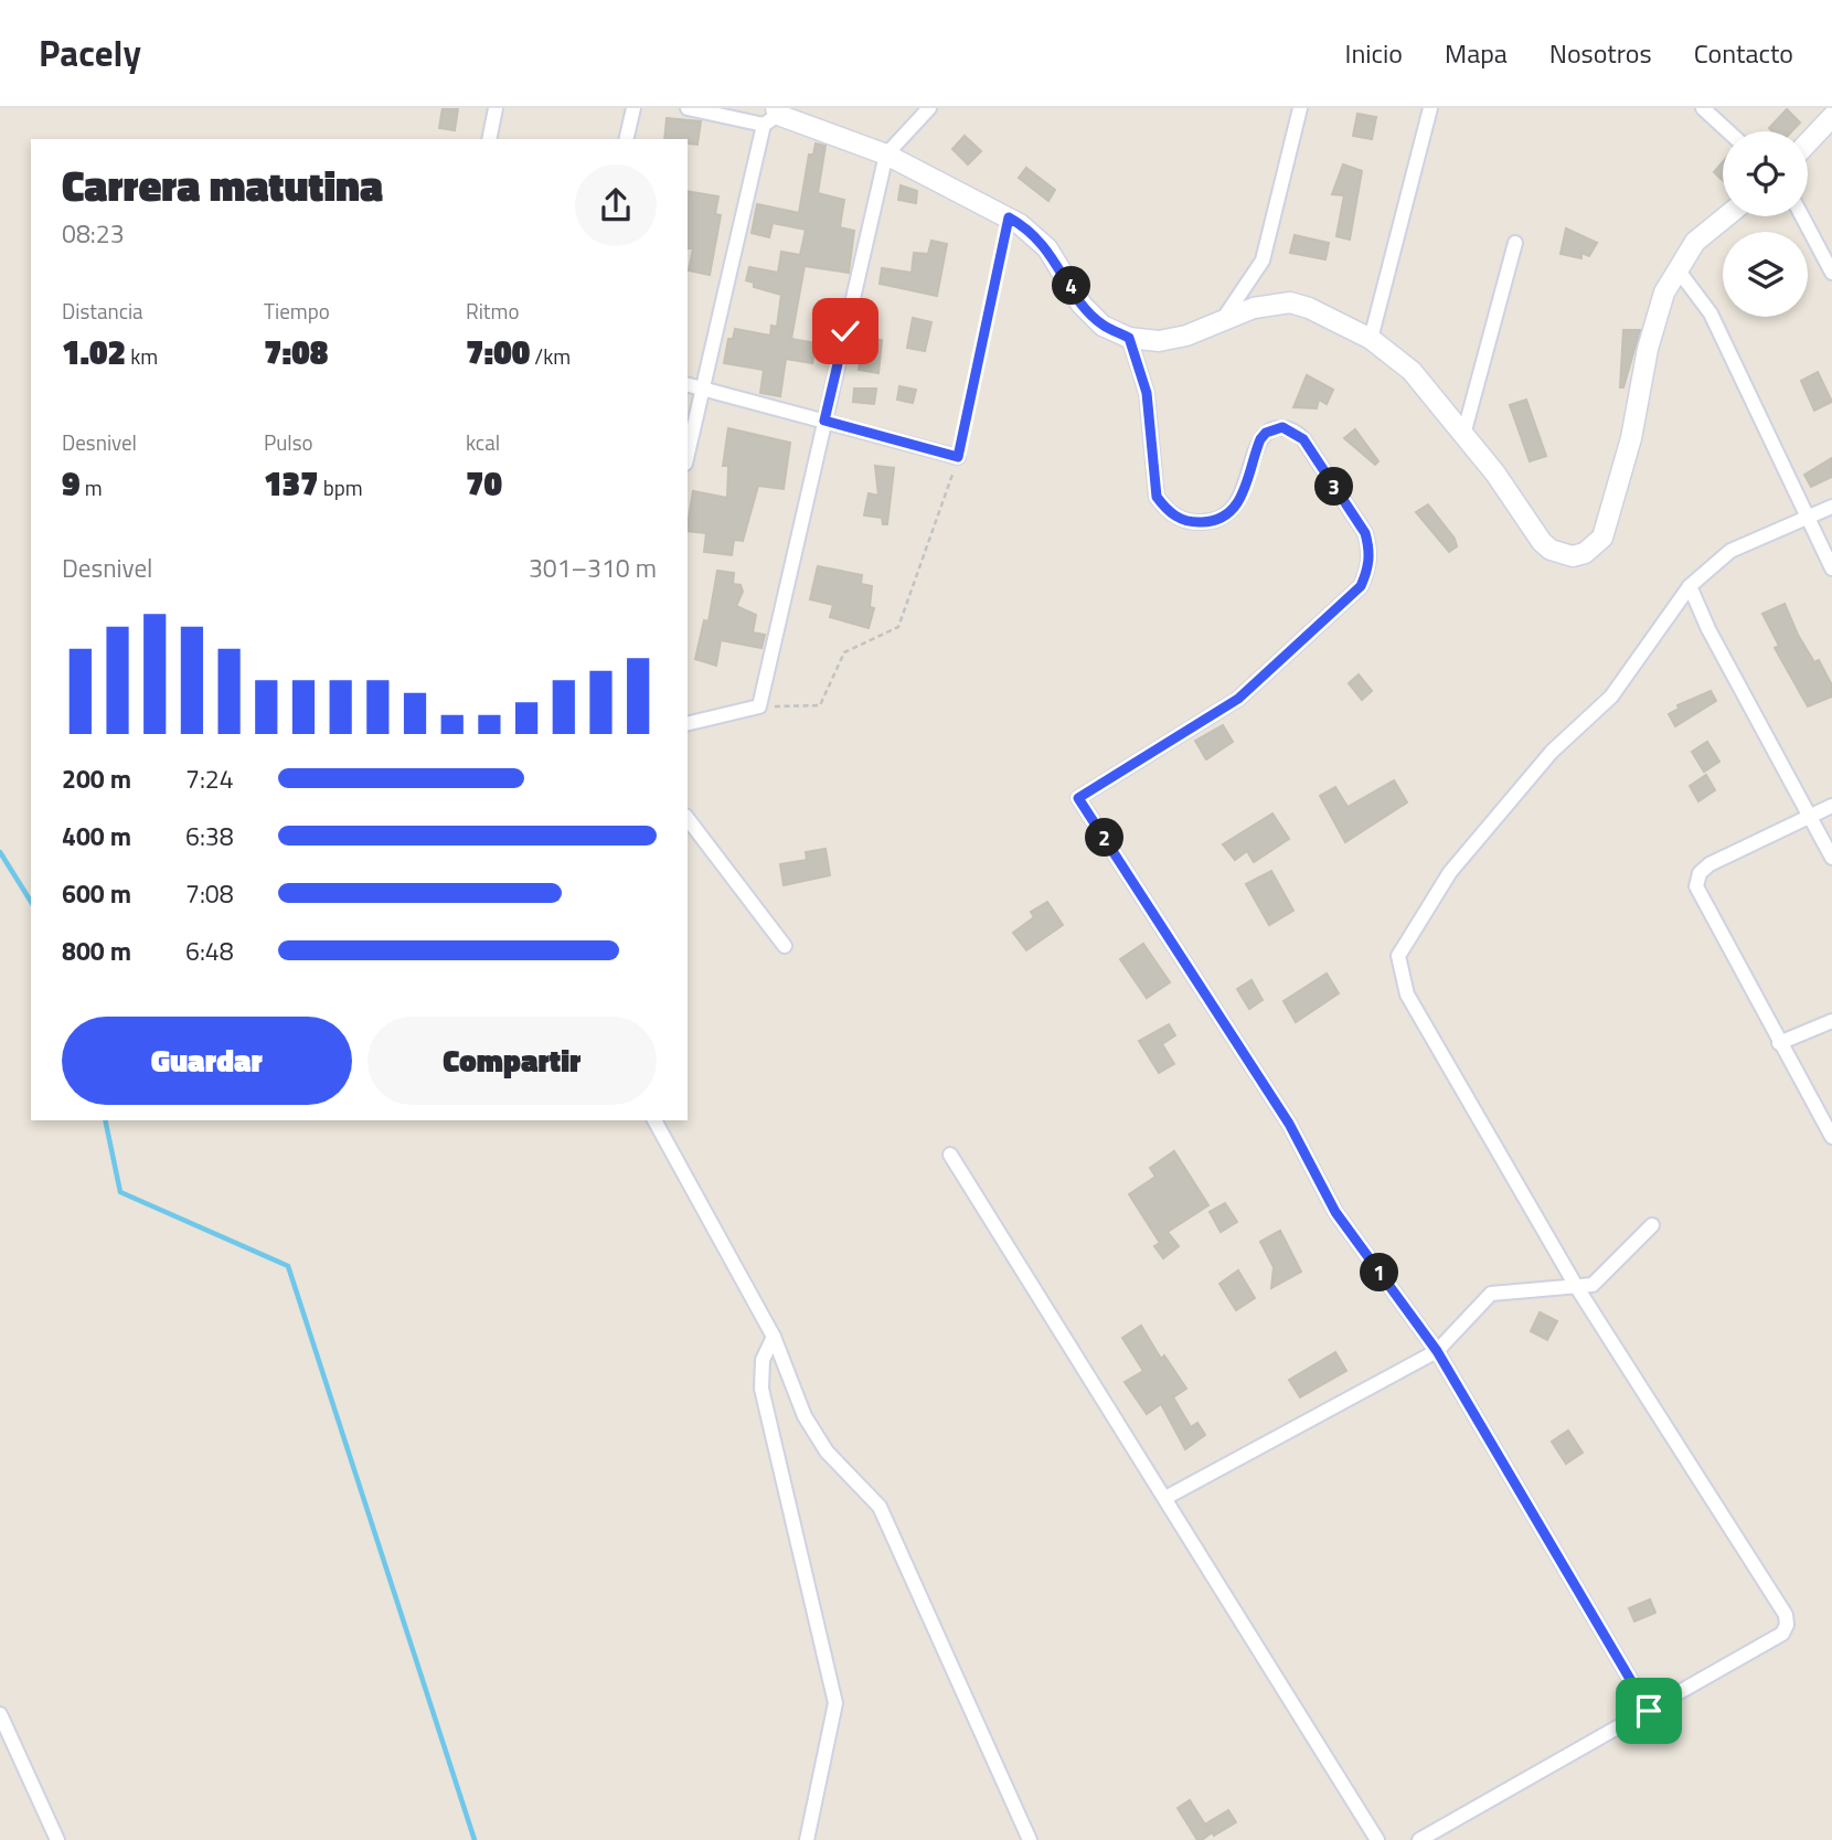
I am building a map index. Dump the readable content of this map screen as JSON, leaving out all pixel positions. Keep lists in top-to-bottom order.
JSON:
{
  "page": {
    "header": "Pacely",
    "nav": [
      "Inicio",
      "Mapa",
      "Nosotros",
      "Contacto"
    ],
    "heading": ["Carrera matutina", "08:23"],
    "pins": [
      "4",
      "3",
      "2",
      "1"
    ],
    "stats": [
      ["Distancia", "1.02 km"],
      ["Tiempo", "7:08"],
      ["Ritmo", "7:00 /km"],
      ["Desnivel", "9 m"],
      ["Pulso", "137 bpm"],
      ["kcal", "70"]
    ],
    "chart": ["Desnivel", "301–310 m"],
    "list": [
      {
        "name": "200 m",
        "note": "7:24"
      },
      {
        "name": "400 m",
        "note": "6:38"
      },
      {
        "name": "600 m",
        "note": "7:08"
      },
      {
        "name": "800 m",
        "note": "6:48"
      }
    ],
    "buttons": ["Guardar", "Compartir"]
  }
}
